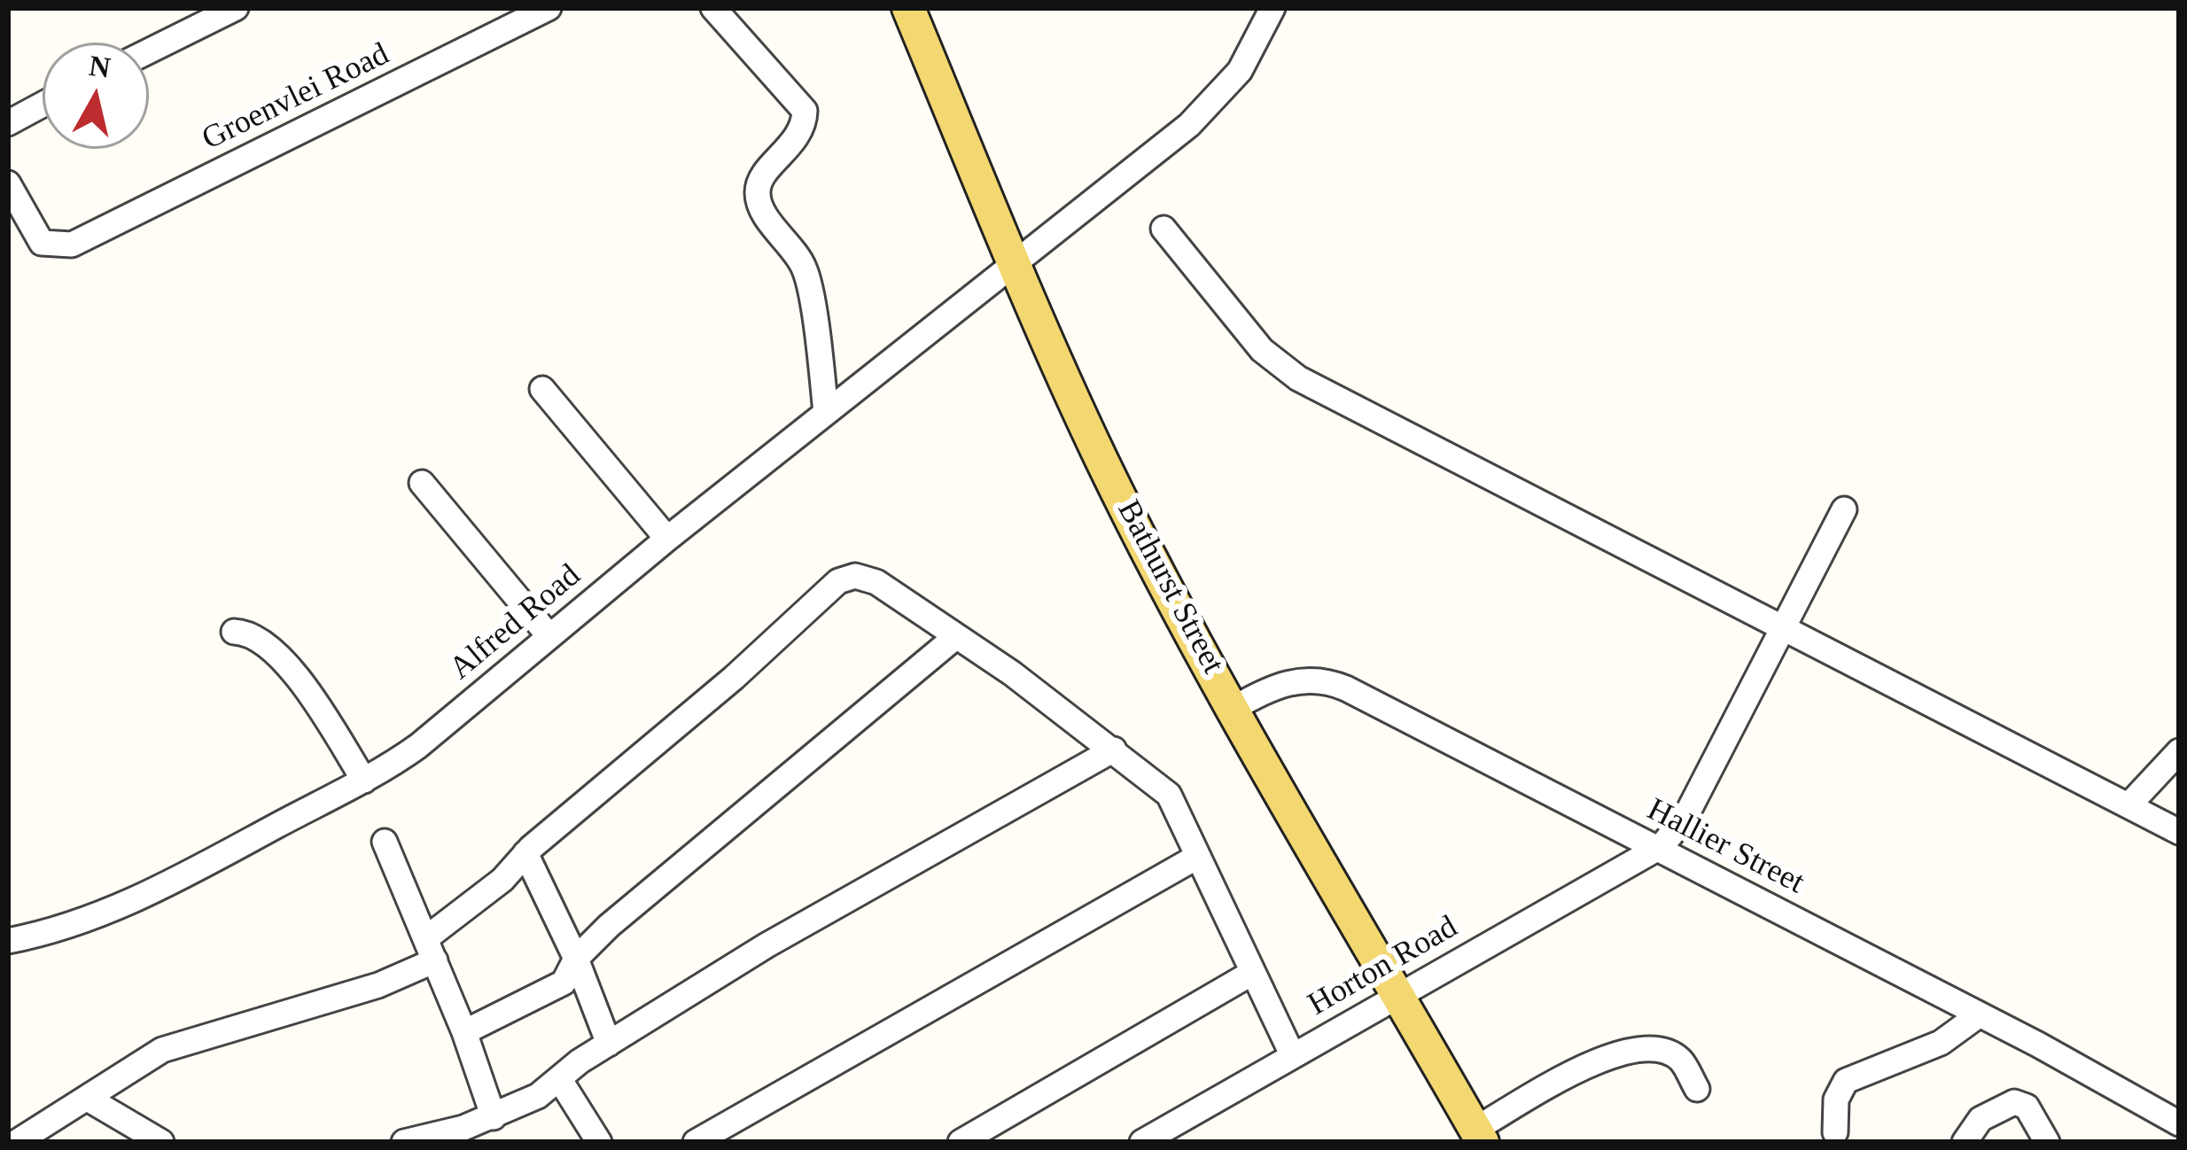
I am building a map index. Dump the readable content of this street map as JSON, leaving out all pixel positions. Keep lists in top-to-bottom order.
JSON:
{
  "streets": {
    "main road": ["Bathurst Street"],
    "street": [
      "Groenvlei Road",
      "Alfred Road",
      "Hallier Street",
      "Horton Road"
    ]
  },
  "crossings": [
    ["Bathurst Street", "Alfred Road"],
    ["Bathurst Street", "Hallier Street"],
    ["Bathurst Street", "Horton Road"],
    ["Hallier Street", "Horton Road"]
  ],
  "north": "top"
}
